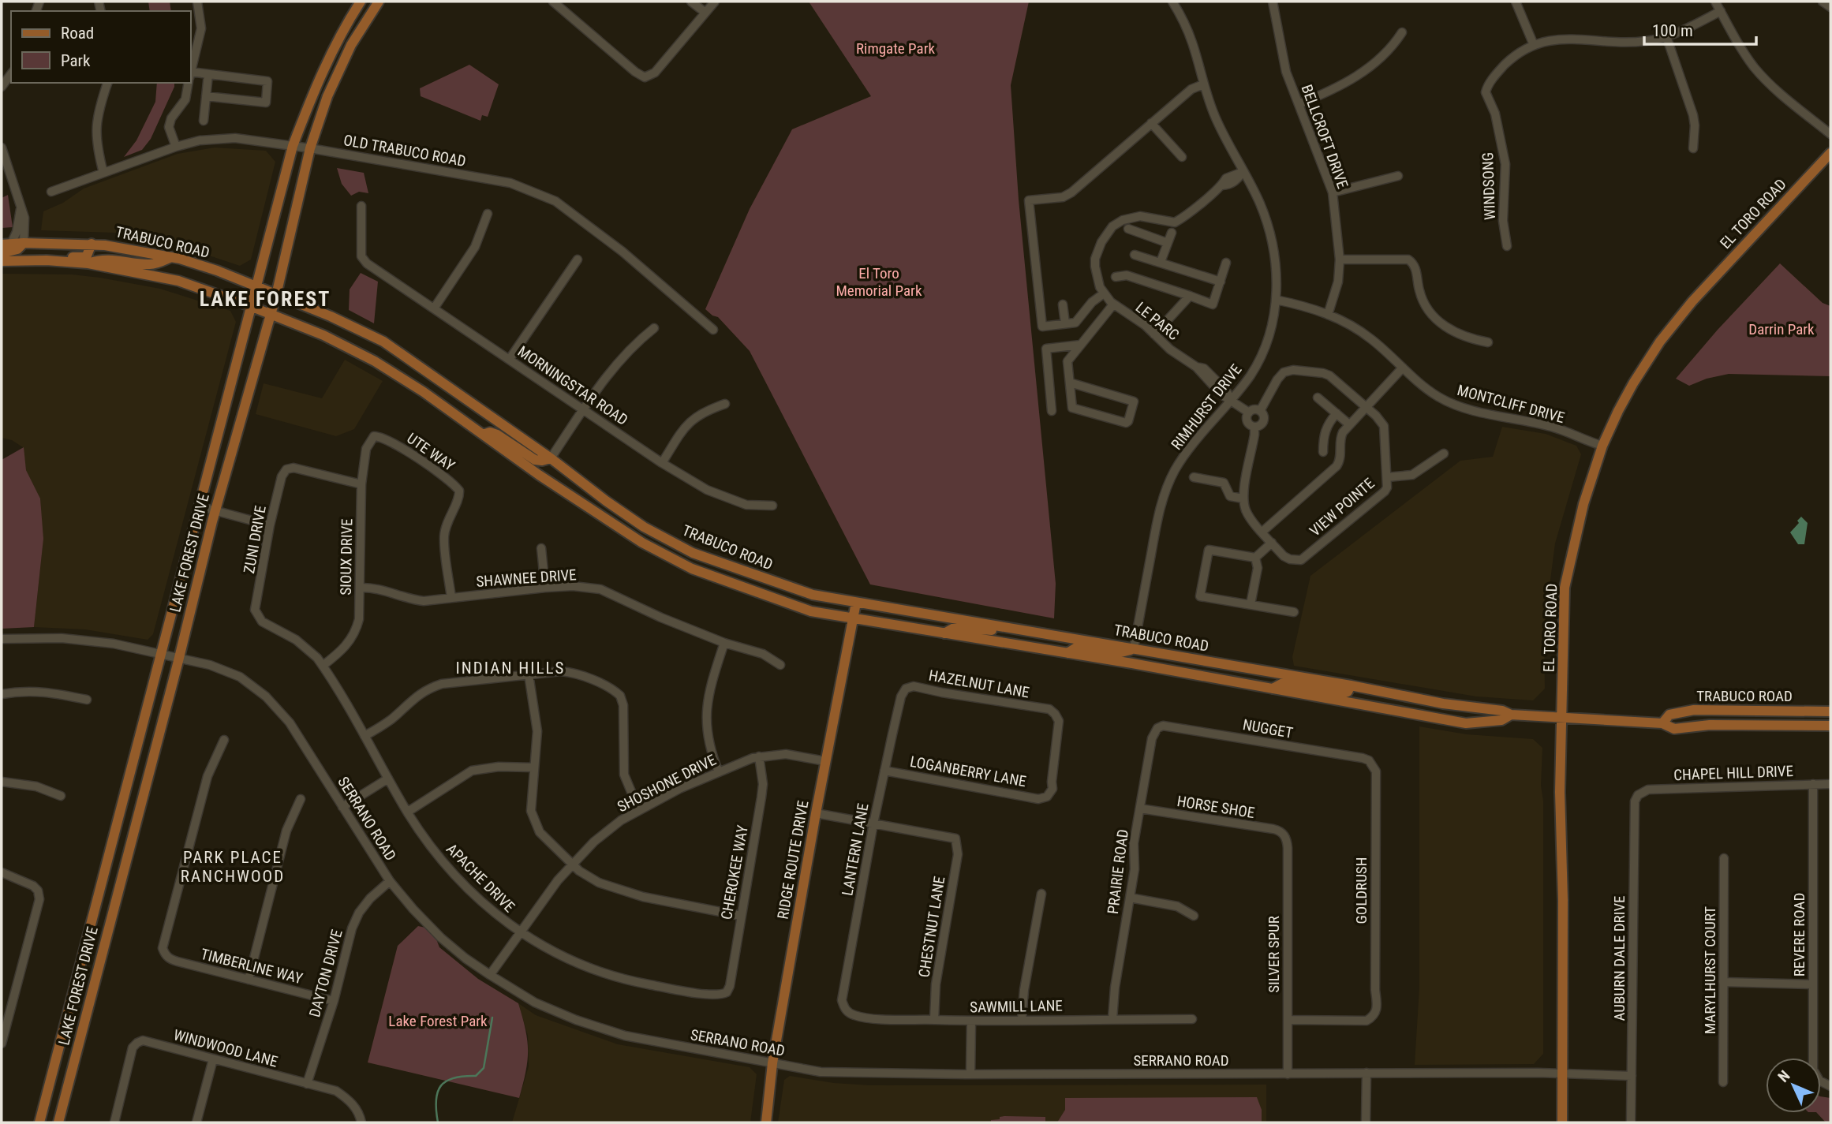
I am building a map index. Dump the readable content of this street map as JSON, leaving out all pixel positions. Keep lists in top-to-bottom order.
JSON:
{
  "streets": {
    "main road": [
      "EL TORO ROAD",
      "TRABUCO ROAD",
      "LAKE FOREST DRIVE",
      "RIDGE ROUTE DRIVE"
    ],
    "street": [
      "BELLCROFT DRIVE",
      "OLD TRABUCO ROAD",
      "WINDSONG",
      "LE PARC",
      "MORNINGSTAR ROAD",
      "MONTCLIFF DRIVE",
      "RIMHURST DRIVE",
      "UTE WAY",
      "VIEW POINTE",
      "ZUNI DRIVE",
      "SIOUX DRIVE",
      "SHAWNEE DRIVE",
      "HAZELNUT LANE",
      "NUGGET",
      "LOGANBERRY LANE",
      "CHAPEL HILL DRIVE",
      "SHOSHONE DRIVE",
      "HORSE SHOE",
      "SERRANO ROAD",
      "LANTERN LANE",
      "PRAIRIE ROAD",
      "CHEROKEE WAY",
      "APACHE DRIVE",
      "GOLDRUSH",
      "CHESTNUT LANE",
      "REVERE ROAD",
      "SILVER SPUR",
      "AUBURN DALE DRIVE",
      "TIMBERLINE WAY",
      "MARYLHURST COURT",
      "DAYTON DRIVE",
      "SAWMILL LANE",
      "WINDWOOD LANE"
    ]
  },
  "crossings": [
    ["BELLCROFT DRIVE", "MONTCLIFF DRIVE"],
    ["OLD TRABUCO ROAD", "LAKE FOREST DRIVE"],
    ["EL TORO ROAD", "TRABUCO ROAD"],
    ["EL TORO ROAD", "MONTCLIFF DRIVE"],
    ["EL TORO ROAD", "SERRANO ROAD"],
    ["TRABUCO ROAD", "RIMHURST DRIVE"],
    ["TRABUCO ROAD", "LAKE FOREST DRIVE"],
    ["TRABUCO ROAD", "RIDGE ROUTE DRIVE"],
    ["LE PARC", "RIMHURST DRIVE"],
    ["LE PARC", "VIEW POINTE"],
    ["MONTCLIFF DRIVE", "RIMHURST DRIVE"],
    ["UTE WAY", "SIOUX DRIVE"],
    ["UTE WAY", "SHAWNEE DRIVE"],
    ["ZUNI DRIVE", "SIOUX DRIVE"],
    ["ZUNI DRIVE", "APACHE DRIVE"],
    ["LAKE FOREST DRIVE", "SERRANO ROAD"],
    ["SIOUX DRIVE", "SHAWNEE DRIVE"],
    ["SIOUX DRIVE", "APACHE DRIVE"],
    ["HAZELNUT LANE", "LOGANBERRY LANE"],
    ["HAZELNUT LANE", "LANTERN LANE"],
    ["NUGGET", "PRAIRIE ROAD"],
    ["NUGGET", "GOLDRUSH"],
    ["LOGANBERRY LANE", "LANTERN LANE"],
    ["CHAPEL HILL DRIVE", "REVERE ROAD"],
    ["CHAPEL HILL DRIVE", "AUBURN DALE DRIVE"],
    ["SHOSHONE DRIVE", "SERRANO ROAD"],
    ["SHOSHONE DRIVE", "RIDGE ROUTE DRIVE"],
    ["SHOSHONE DRIVE", "CHEROKEE WAY"],
    ["SHOSHONE DRIVE", "APACHE DRIVE"],
    ["HORSE SHOE", "PRAIRIE ROAD"],
    ["HORSE SHOE", "SILVER SPUR"],
    ["SERRANO ROAD", "RIDGE ROUTE DRIVE"],
    ["SERRANO ROAD", "SILVER SPUR"],
    ["SERRANO ROAD", "AUBURN DALE DRIVE"],
    ["SERRANO ROAD", "DAYTON DRIVE"],
    ["LANTERN LANE", "CHESTNUT LANE"],
    ["LANTERN LANE", "SAWMILL LANE"],
    ["PRAIRIE ROAD", "SAWMILL LANE"],
    ["CHEROKEE WAY", "APACHE DRIVE"],
    ["GOLDRUSH", "SILVER SPUR"],
    ["CHESTNUT LANE", "SAWMILL LANE"],
    ["TIMBERLINE WAY", "DAYTON DRIVE"],
    ["DAYTON DRIVE", "WINDWOOD LANE"]
  ],
  "districts": ["LAKE FOREST", "INDIAN HILLS", "PARK PLACE RANCHWOOD"],
  "parks": [
    "Rimgate Park",
    "El Toro Memorial Park",
    "Darrin Park",
    "Lake Forest Park"
  ],
  "legend": ["Road", "Park"],
  "scale_bar": "100 m",
  "north": "top left"
}
